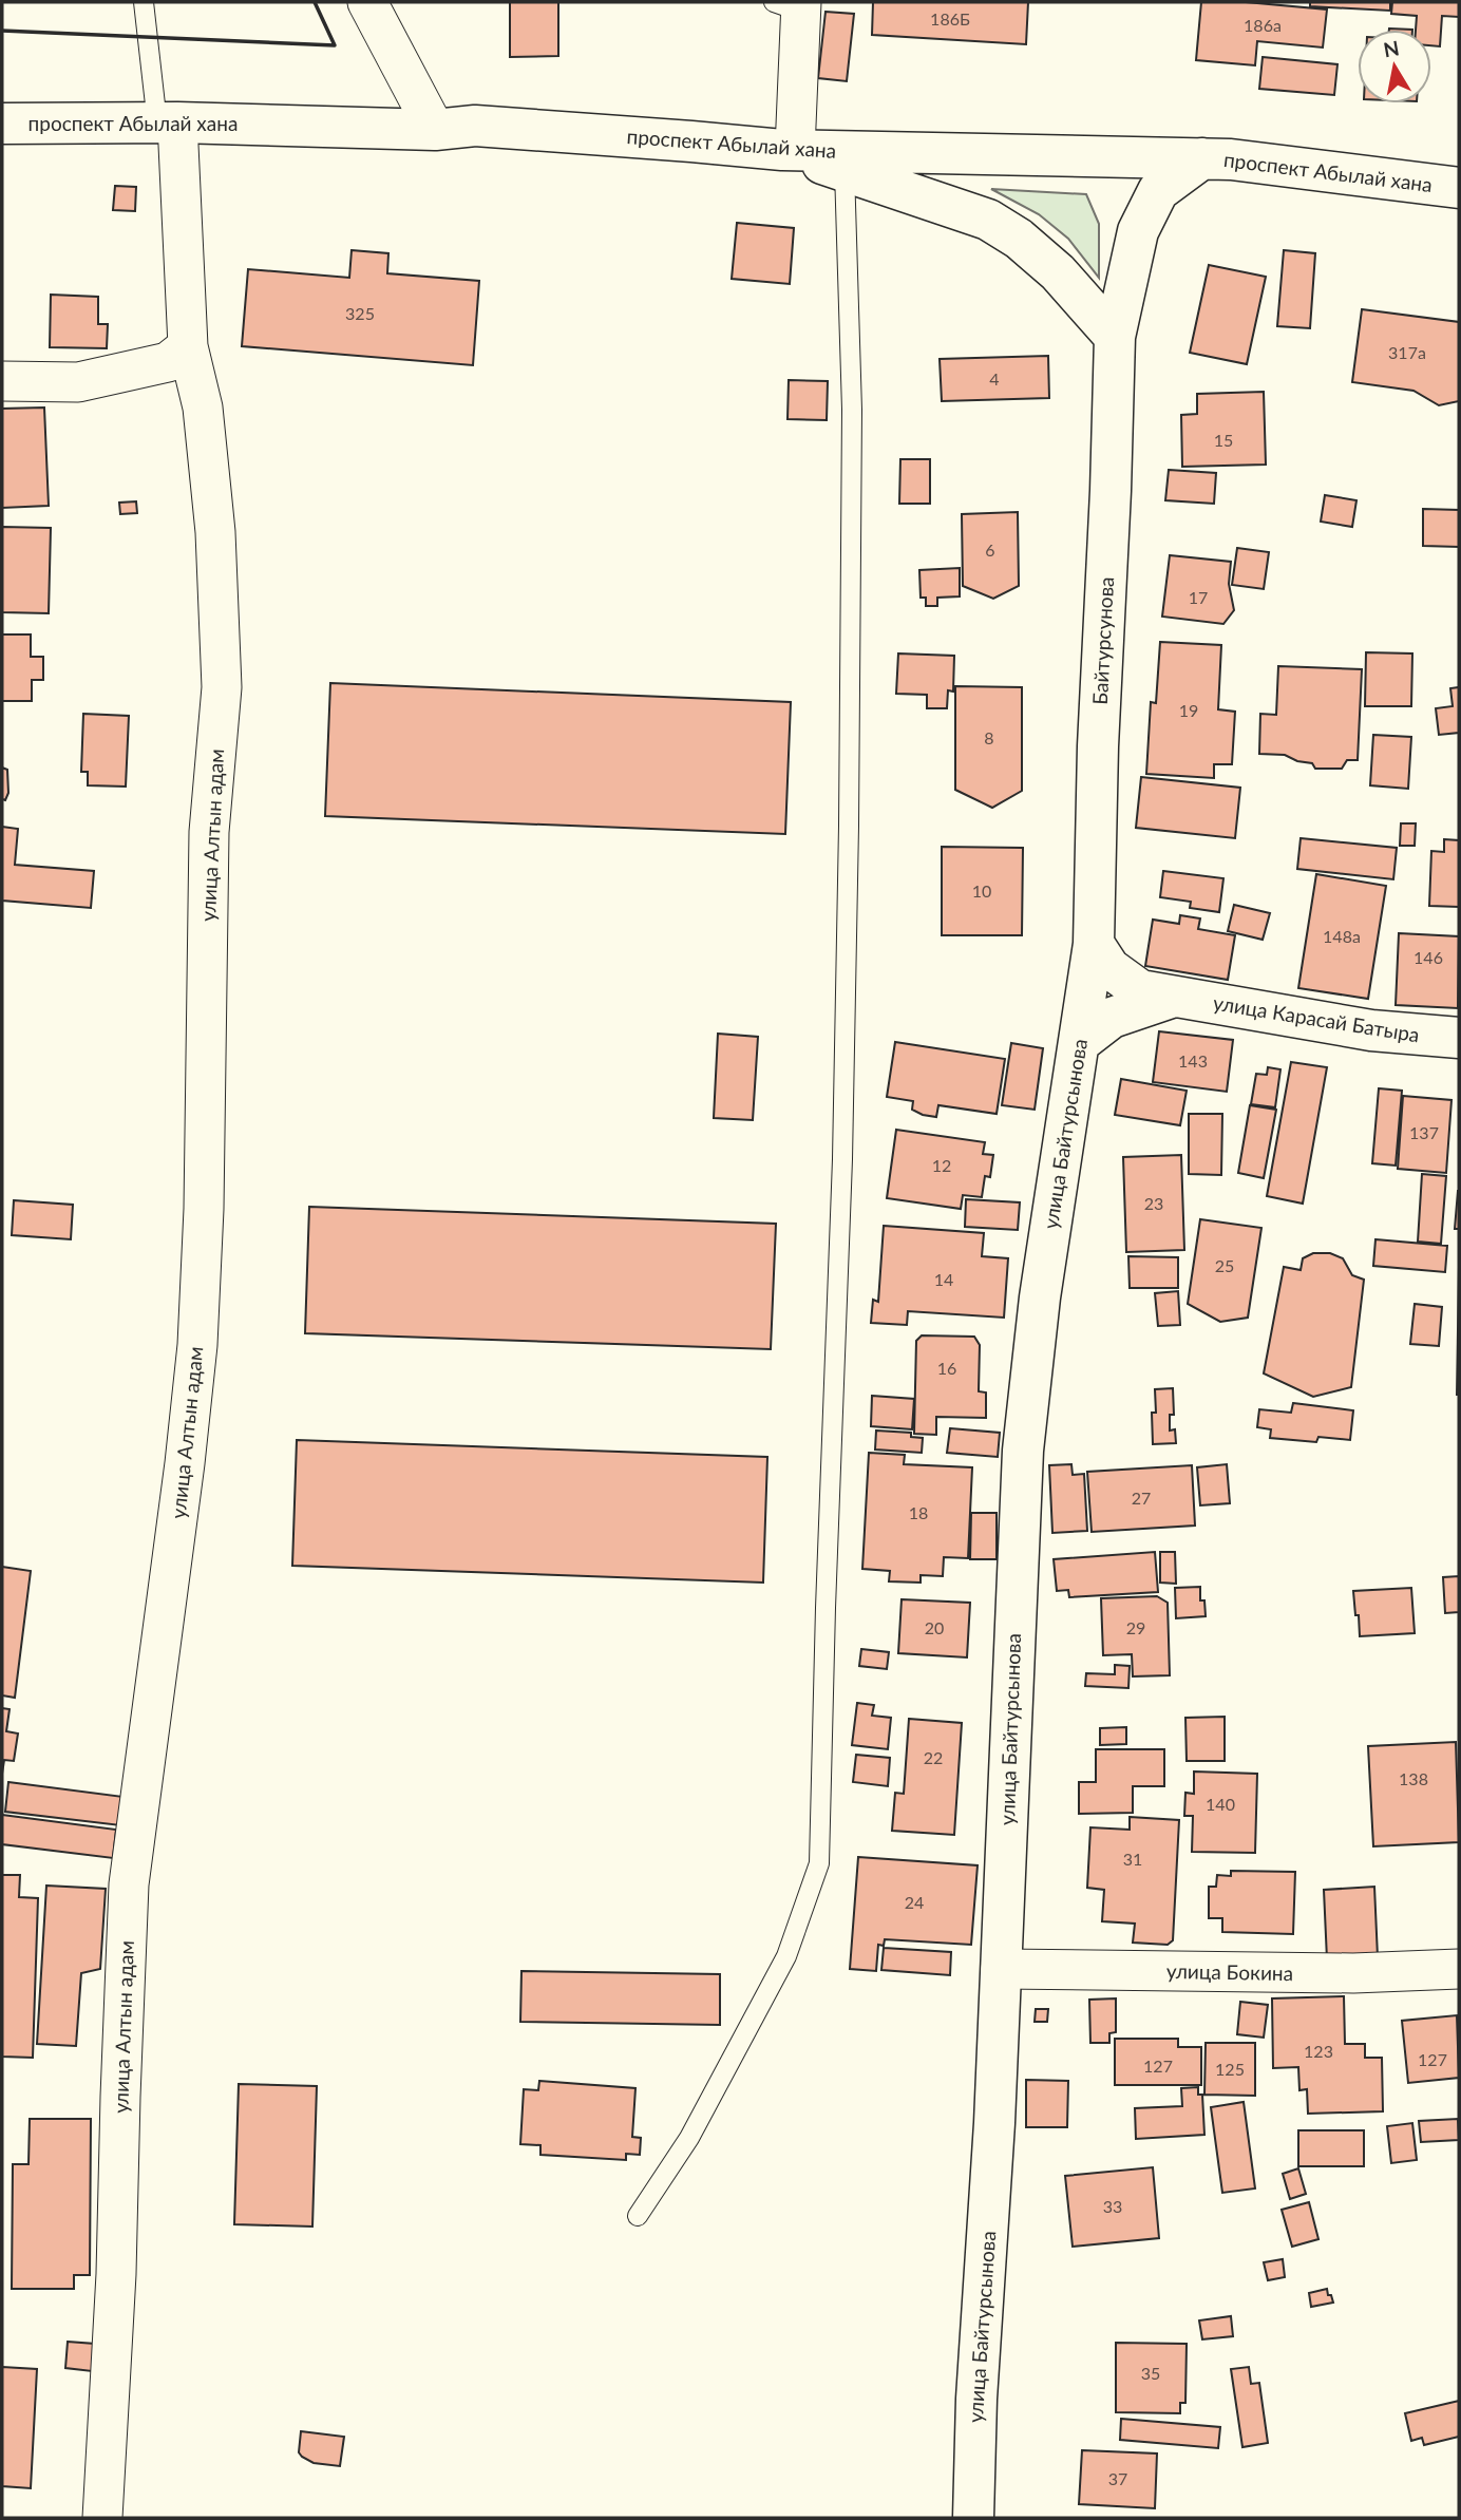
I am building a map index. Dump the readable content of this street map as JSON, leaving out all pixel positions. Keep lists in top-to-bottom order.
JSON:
{
  "streets": {
    "main road": [
      "проспект Абылай хана",
      "Байтурсунова",
      "улица Карасай Батыра",
      "улица Байтурсынова"
    ],
    "street": ["улица Алтын адам", "улица Бокина"]
  },
  "crossings": [
    ["проспект Абылай хана", "Байтурсунова"],
    ["проспект Абылай хана", "улица Алтын адам"],
    ["Байтурсунова", "улица Карасай Батыра"],
    ["Байтурсунова", "улица Байтурсынова"],
    ["улица Карасай Батыра", "улица Байтурсынова"],
    ["улица Байтурсынова", "улица Бокина"]
  ],
  "house_numbers": [
    "186Б",
    "186а",
    "325",
    "317а",
    "4",
    "15",
    "6",
    "17",
    "19",
    "8",
    "10",
    "148а",
    "146",
    "143",
    "137",
    "12",
    "23",
    "25",
    "14",
    "16",
    "27",
    "18",
    "20",
    "29",
    "22",
    "138",
    "140",
    "31",
    "24",
    "123",
    "127",
    "127",
    "125",
    "33",
    "35",
    "37"
  ],
  "north": "top"
}
